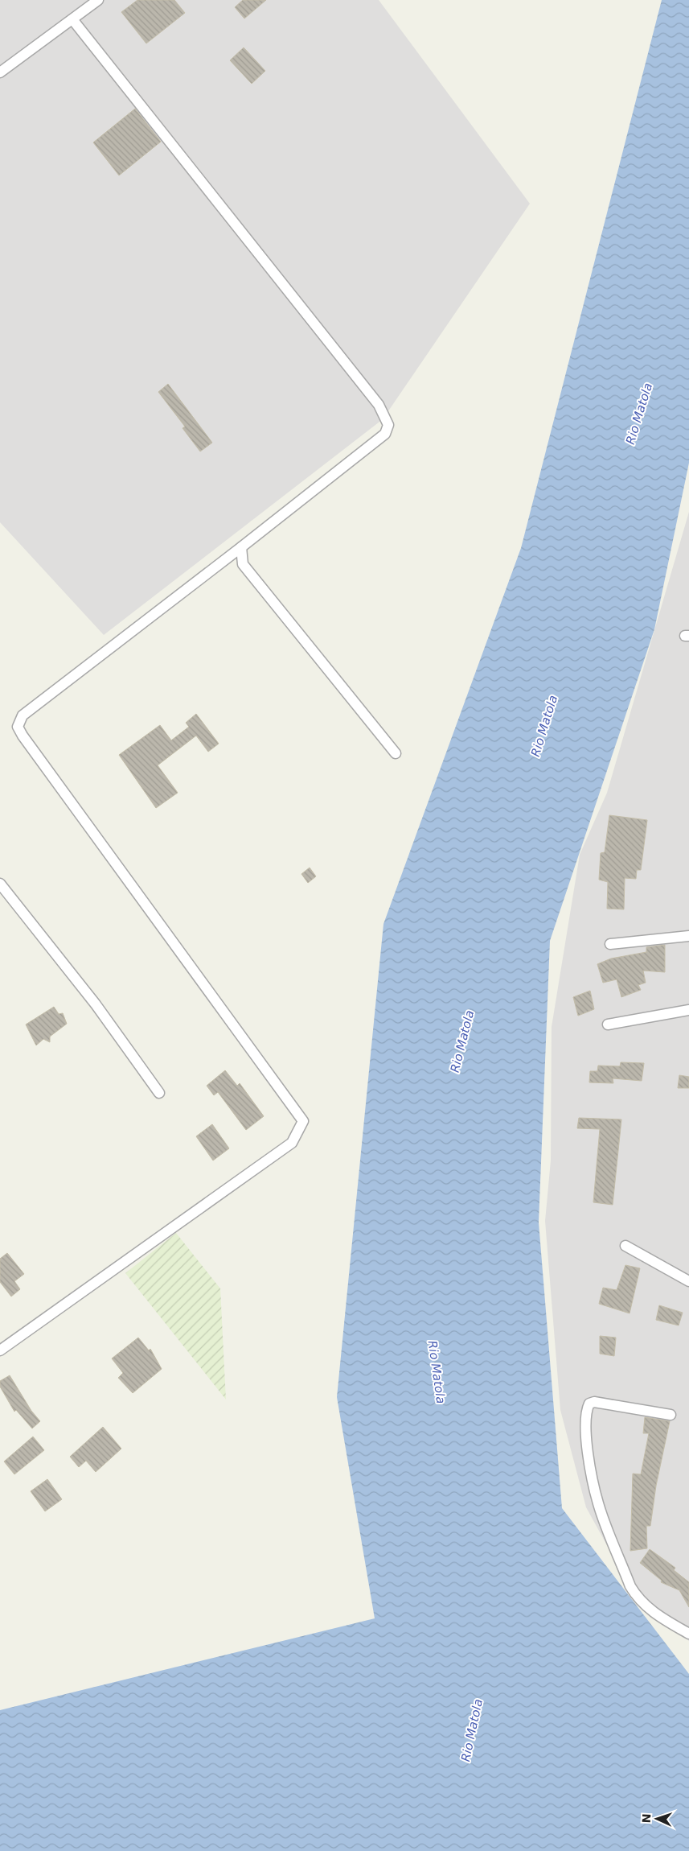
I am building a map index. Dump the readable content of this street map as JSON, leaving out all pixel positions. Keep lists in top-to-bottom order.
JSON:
{
  "water": ["Rio Matola"],
  "north": "left"
}
